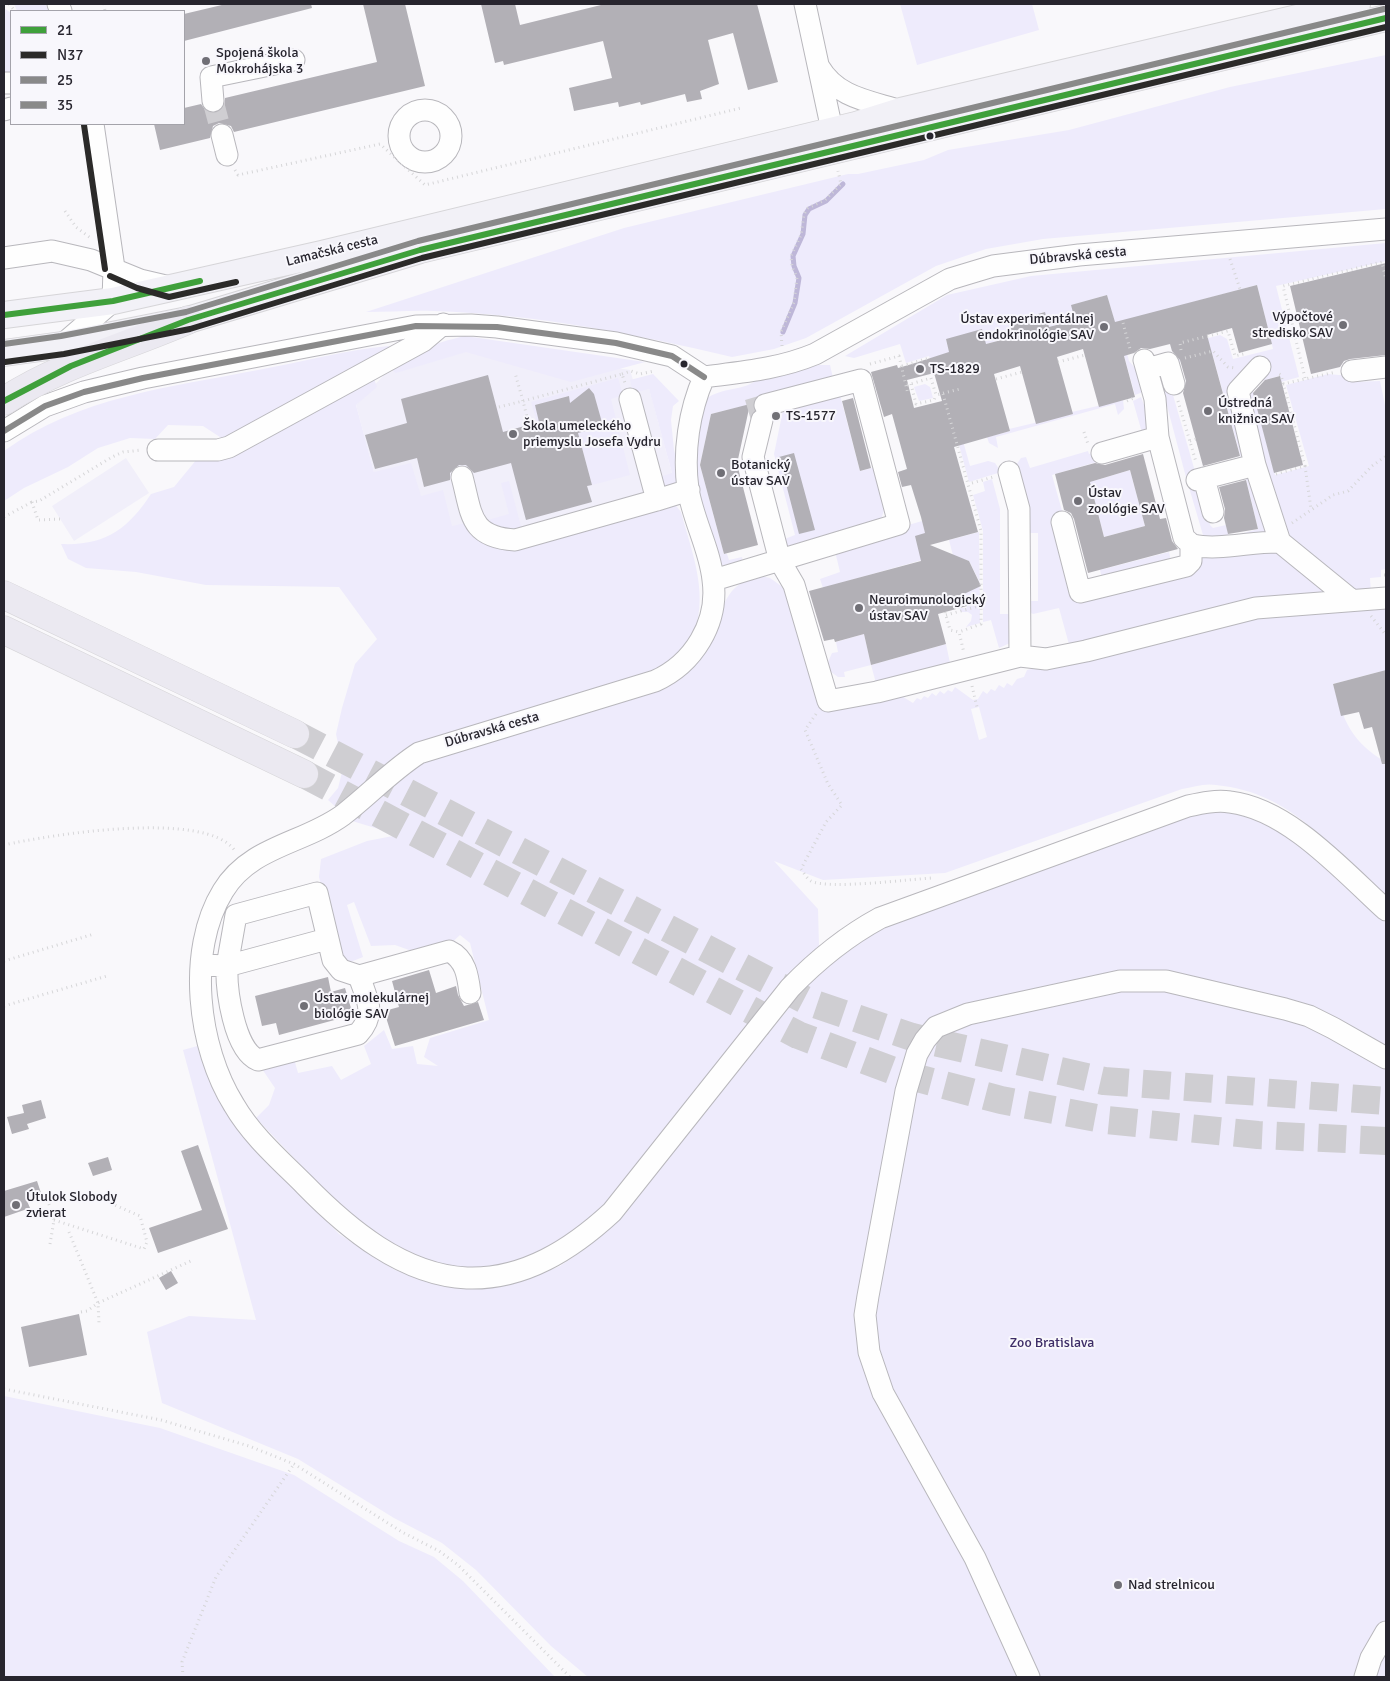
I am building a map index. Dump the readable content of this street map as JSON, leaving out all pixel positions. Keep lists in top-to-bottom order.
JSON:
{
  "streets": {
    "main road": ["Lamačská cesta"],
    "street": ["Dúbravská cesta"]
  },
  "parks": ["Zoo Bratislava"],
  "places": [
    "Spojená škola Mokrohájska 3",
    "Výpočtové stredisko SAV",
    "Ústav experimentálnej endokrinológie SAV",
    "TS-1829",
    "Ústredná knižnica SAV",
    "TS-1577",
    "Škola umeleckého priemyslu Josefa Vydru",
    "Botanický ústav SAV",
    "Ústav zoológie SAV",
    "Neuroimunologický ústav SAV",
    "Ústav molekulárnej biológie SAV",
    "Útulok Slobody zvierat",
    "Nad strelnicou"
  ],
  "lines": [
    "transit line 25",
    "transit line 21",
    "transit line N37",
    "transit line 35"
  ],
  "legend": [
    "21",
    "N37",
    "25",
    "35"
  ]
}
